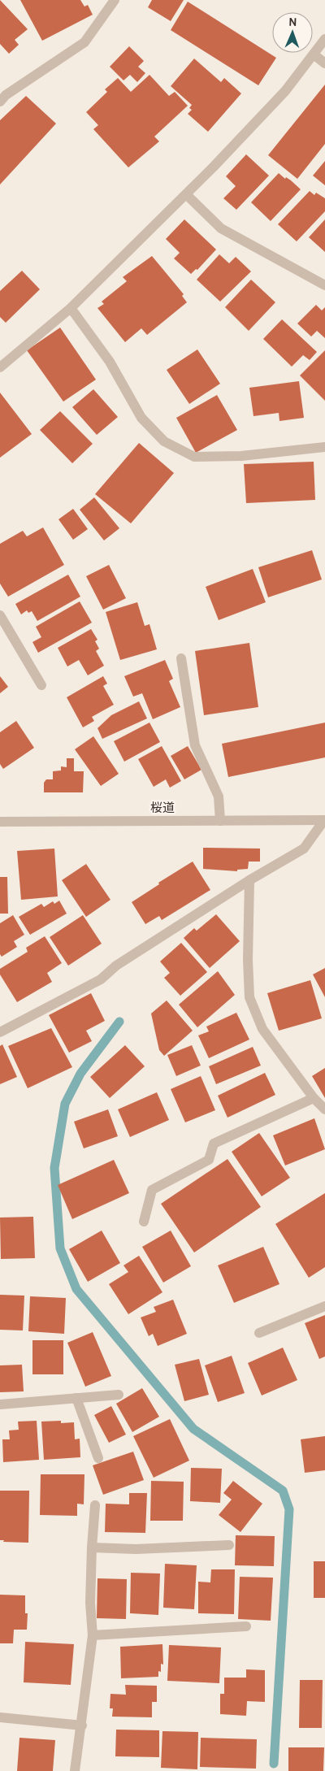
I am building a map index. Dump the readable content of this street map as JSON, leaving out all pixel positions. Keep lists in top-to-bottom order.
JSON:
{
  "streets": {
    "street": ["桜道"]
  },
  "north": "top"
}
